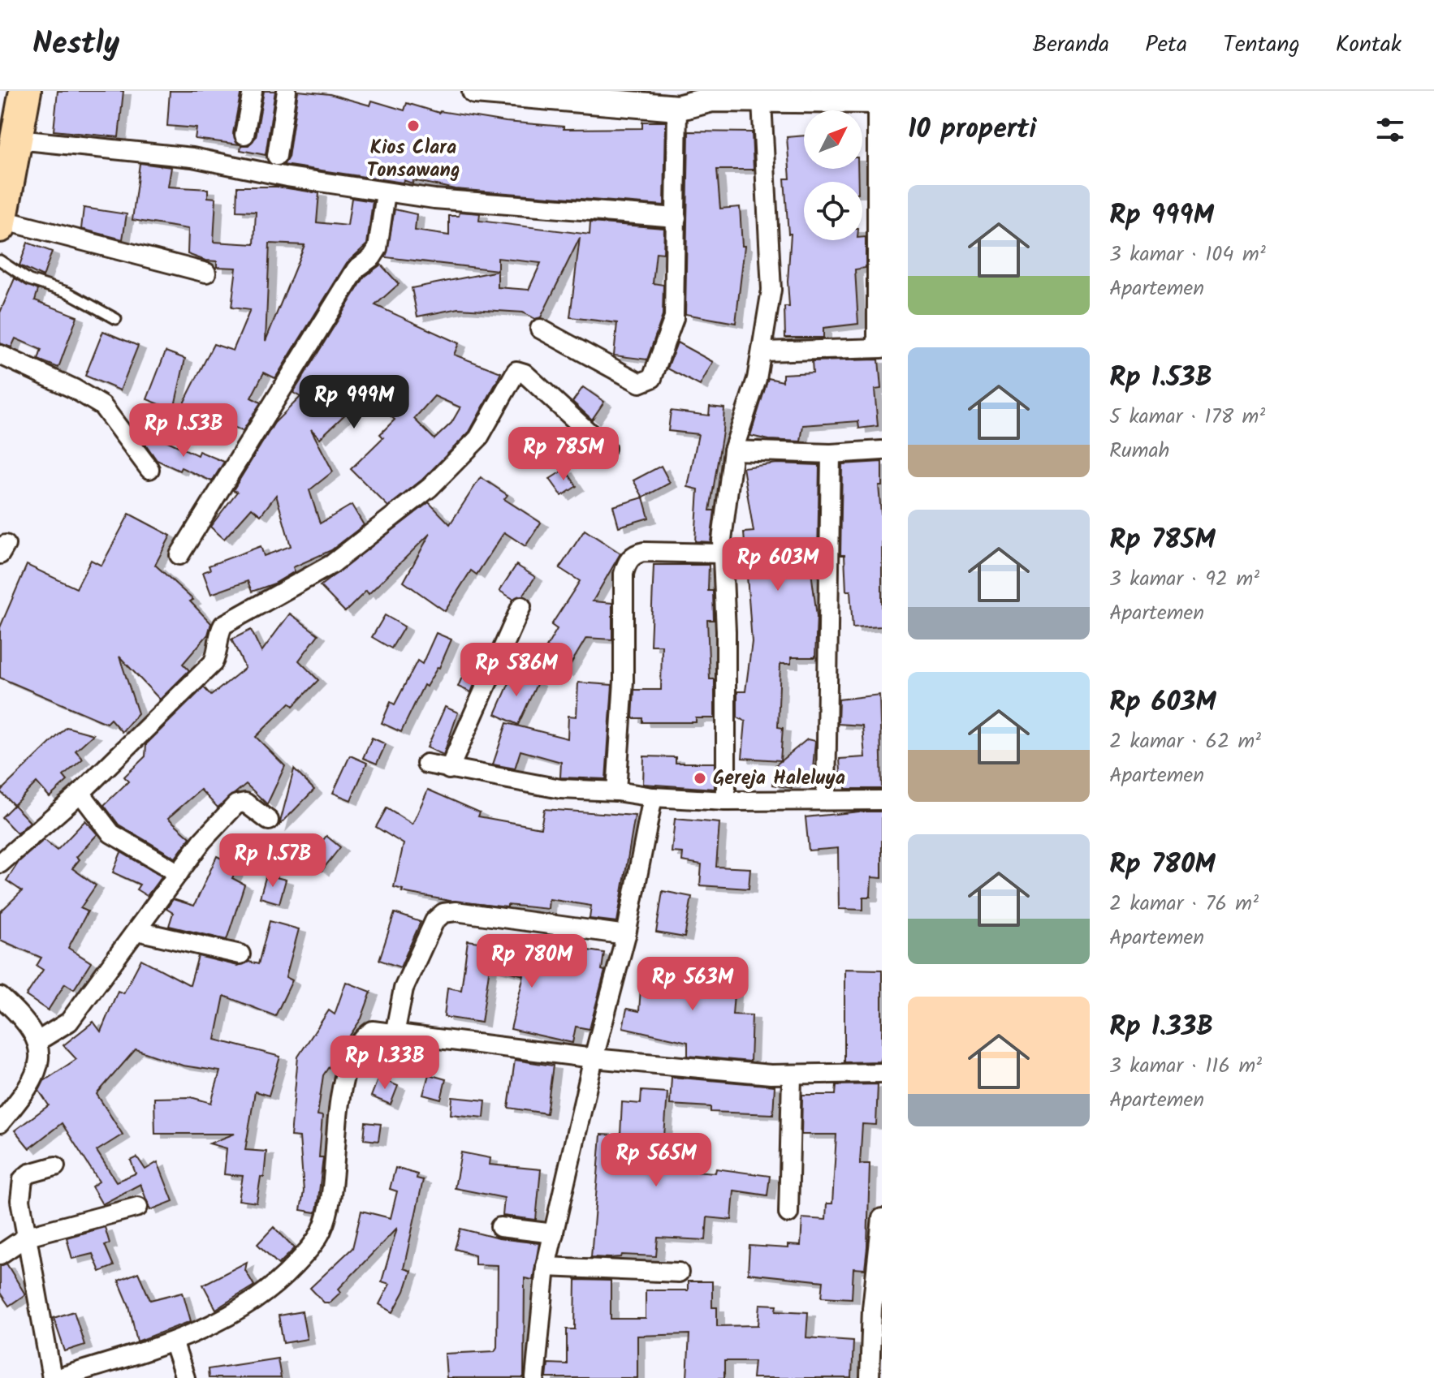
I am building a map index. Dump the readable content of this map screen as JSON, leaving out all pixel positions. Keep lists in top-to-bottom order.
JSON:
{
  "places": ["Kios Clara Tonsawang", "Gereja Haleluya"],
  "north": "top right",
  "page": {
    "header": "Nestly",
    "nav": [
      "Beranda",
      "Peta",
      "Tentang",
      "Kontak"
    ],
    "heading": "10 properti",
    "list": [
      {
        "name": "Rp 999M",
        "note": "3 kamar · 104 m² · Apartemen"
      },
      {
        "name": "Rp 1.53B",
        "note": "5 kamar · 178 m² · Rumah"
      },
      {
        "name": "Rp 785M",
        "note": "3 kamar · 92 m² · Apartemen"
      },
      {
        "name": "Rp 603M",
        "note": "2 kamar · 62 m² · Apartemen"
      },
      {
        "name": "Rp 780M",
        "note": "2 kamar · 76 m² · Apartemen"
      },
      {
        "name": "Rp 1.33B",
        "note": "3 kamar · 116 m² · Apartemen"
      }
    ],
    "price": [
      "Rp 999M",
      "Rp 1.53B",
      "Rp 785M",
      "Rp 603M",
      "Rp 586M",
      "Rp 1.57B",
      "Rp 780M",
      "Rp 563M",
      "Rp 1.33B",
      "Rp 565M"
    ]
  }
}
